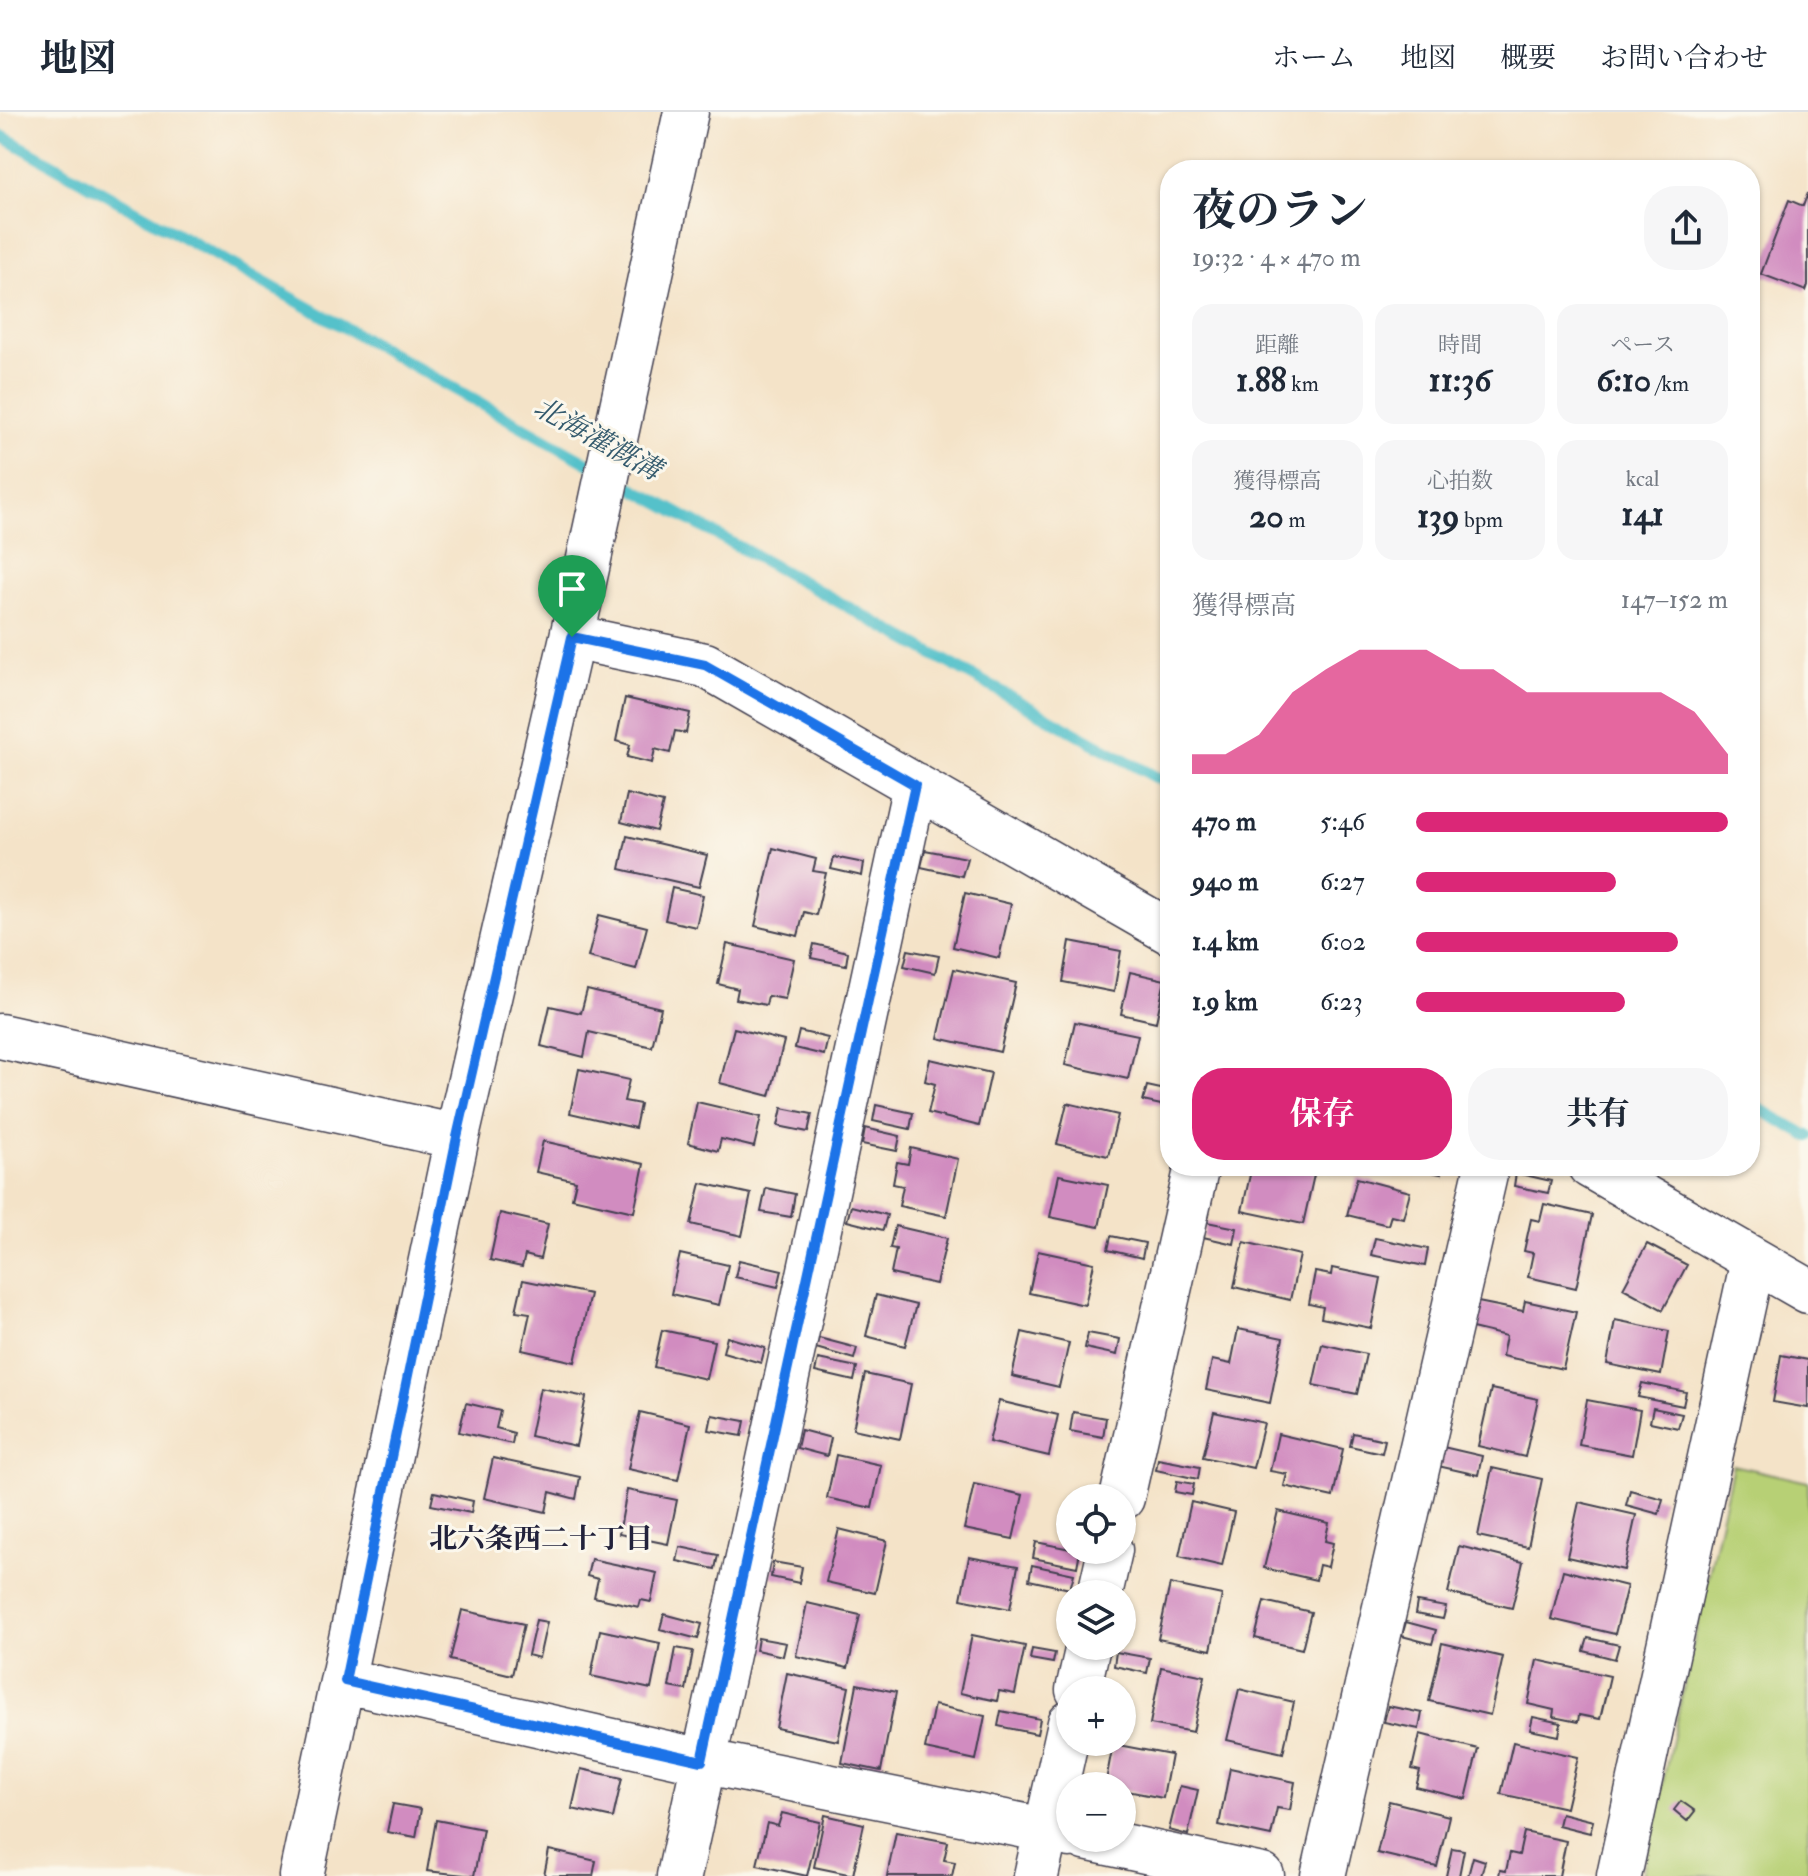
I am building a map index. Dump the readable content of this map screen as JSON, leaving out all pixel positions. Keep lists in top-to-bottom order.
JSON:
{
  "districts": ["北六条西二十丁目"],
  "water": ["北海灌漑溝"],
  "page": {
    "header": "地図",
    "nav": [
      "ホーム",
      "地図",
      "概要",
      "お問い合わせ"
    ],
    "heading": ["夜のラン", "19:32 · 4 × 470 m"],
    "stats": [
      ["距離", "1.88 km"],
      ["時間", "11:36"],
      ["ペース", "6:10 /km"],
      ["獲得標高", "20 m"],
      ["心拍数", "139 bpm"],
      ["kcal", "141"]
    ],
    "chart": ["獲得標高", "147–152 m"],
    "list": [
      {
        "name": "470 m",
        "note": "5:46"
      },
      {
        "name": "940 m",
        "note": "6:27"
      },
      {
        "name": "1.4 km",
        "note": "6:02"
      },
      {
        "name": "1.9 km",
        "note": "6:23"
      }
    ],
    "buttons": ["保存", "共有"],
    "map_buttons": ["+", "−"]
  }
}
